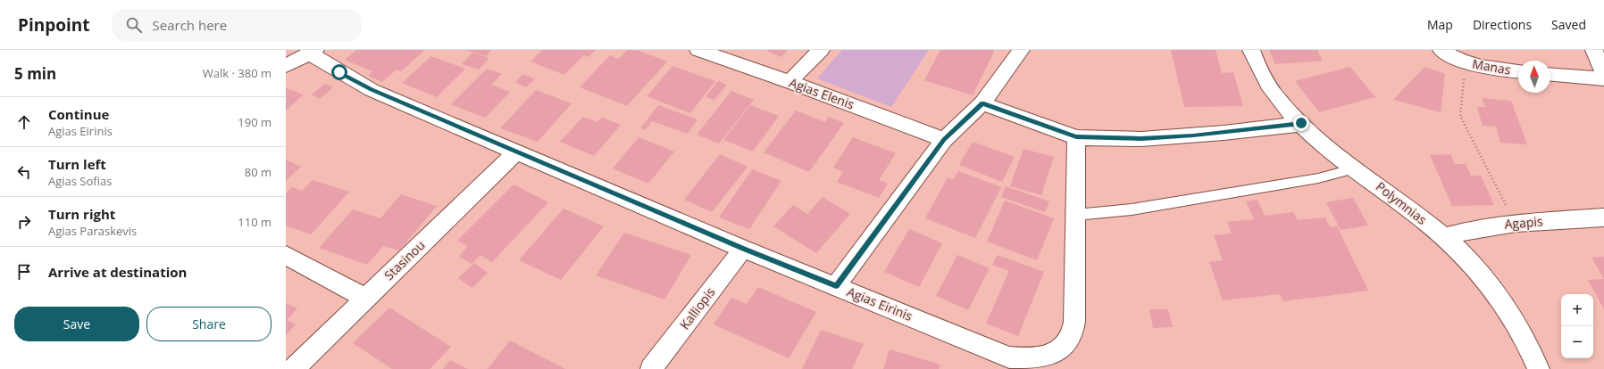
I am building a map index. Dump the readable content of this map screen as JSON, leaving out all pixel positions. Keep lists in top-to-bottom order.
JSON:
{
  "streets": {
    "street": [
      "Manas",
      "Agias Elenis",
      "Polymnias",
      "Agapis",
      "Stasinou",
      "Agias Eirinis",
      "Kalliopis"
    ]
  },
  "crossings": [
    ["Polymnias", "Agapis"],
    ["Stasinou", "Agias Eirinis"],
    ["Agias Eirinis", "Kalliopis"]
  ],
  "north": "top",
  "page": {
    "header": "Pinpoint",
    "search": "Search here",
    "nav": ["Map", "Directions", "Saved"],
    "heading": ["5 min", "Walk · 380 m"],
    "list": [
      ["Continue", "Agias Eirinis", "190 m"],
      ["Turn left", "Agias Sofias", "80 m"],
      ["Turn right", "Agias Paraskevis", "110 m"],
      "Arrive at destination"
    ],
    "map_buttons": ["+", "−"],
    "buttons": ["Save", "Share"]
  }
}
